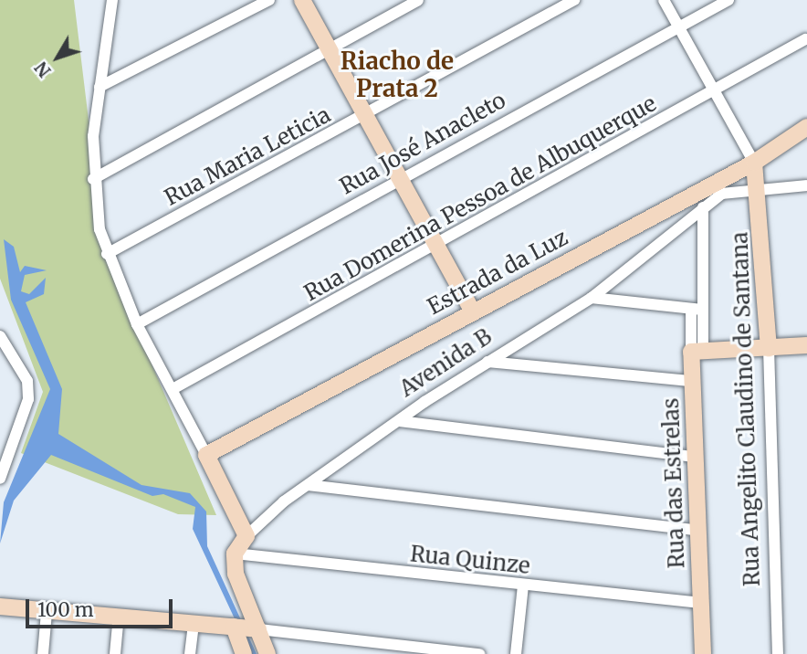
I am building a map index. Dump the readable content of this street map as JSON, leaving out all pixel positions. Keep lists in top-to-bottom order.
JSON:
{
  "streets": {
    "street": [
      "Rua José Anacleto",
      "Rua Maria Leticia",
      "Rua Domerina Pessoa de Albuquerque",
      "Estrada da Luz",
      "Avenida B",
      "Rua Angelito Claudino de Santana",
      "Rua das Estrelas",
      "Rua Quinze"
    ]
  },
  "crossings": [
    ["Estrada da Luz", "Rua Angelito Claudino de Santana"],
    ["Avenida B", "Rua Angelito Claudino de Santana"],
    ["Avenida B", "Rua das Estrelas"],
    ["Avenida B", "Rua Quinze"],
    ["Rua das Estrelas", "Rua Quinze"]
  ],
  "districts": ["Riacho de Prata 2"],
  "scale_bar": "100 m",
  "north": "bottom left"
}
